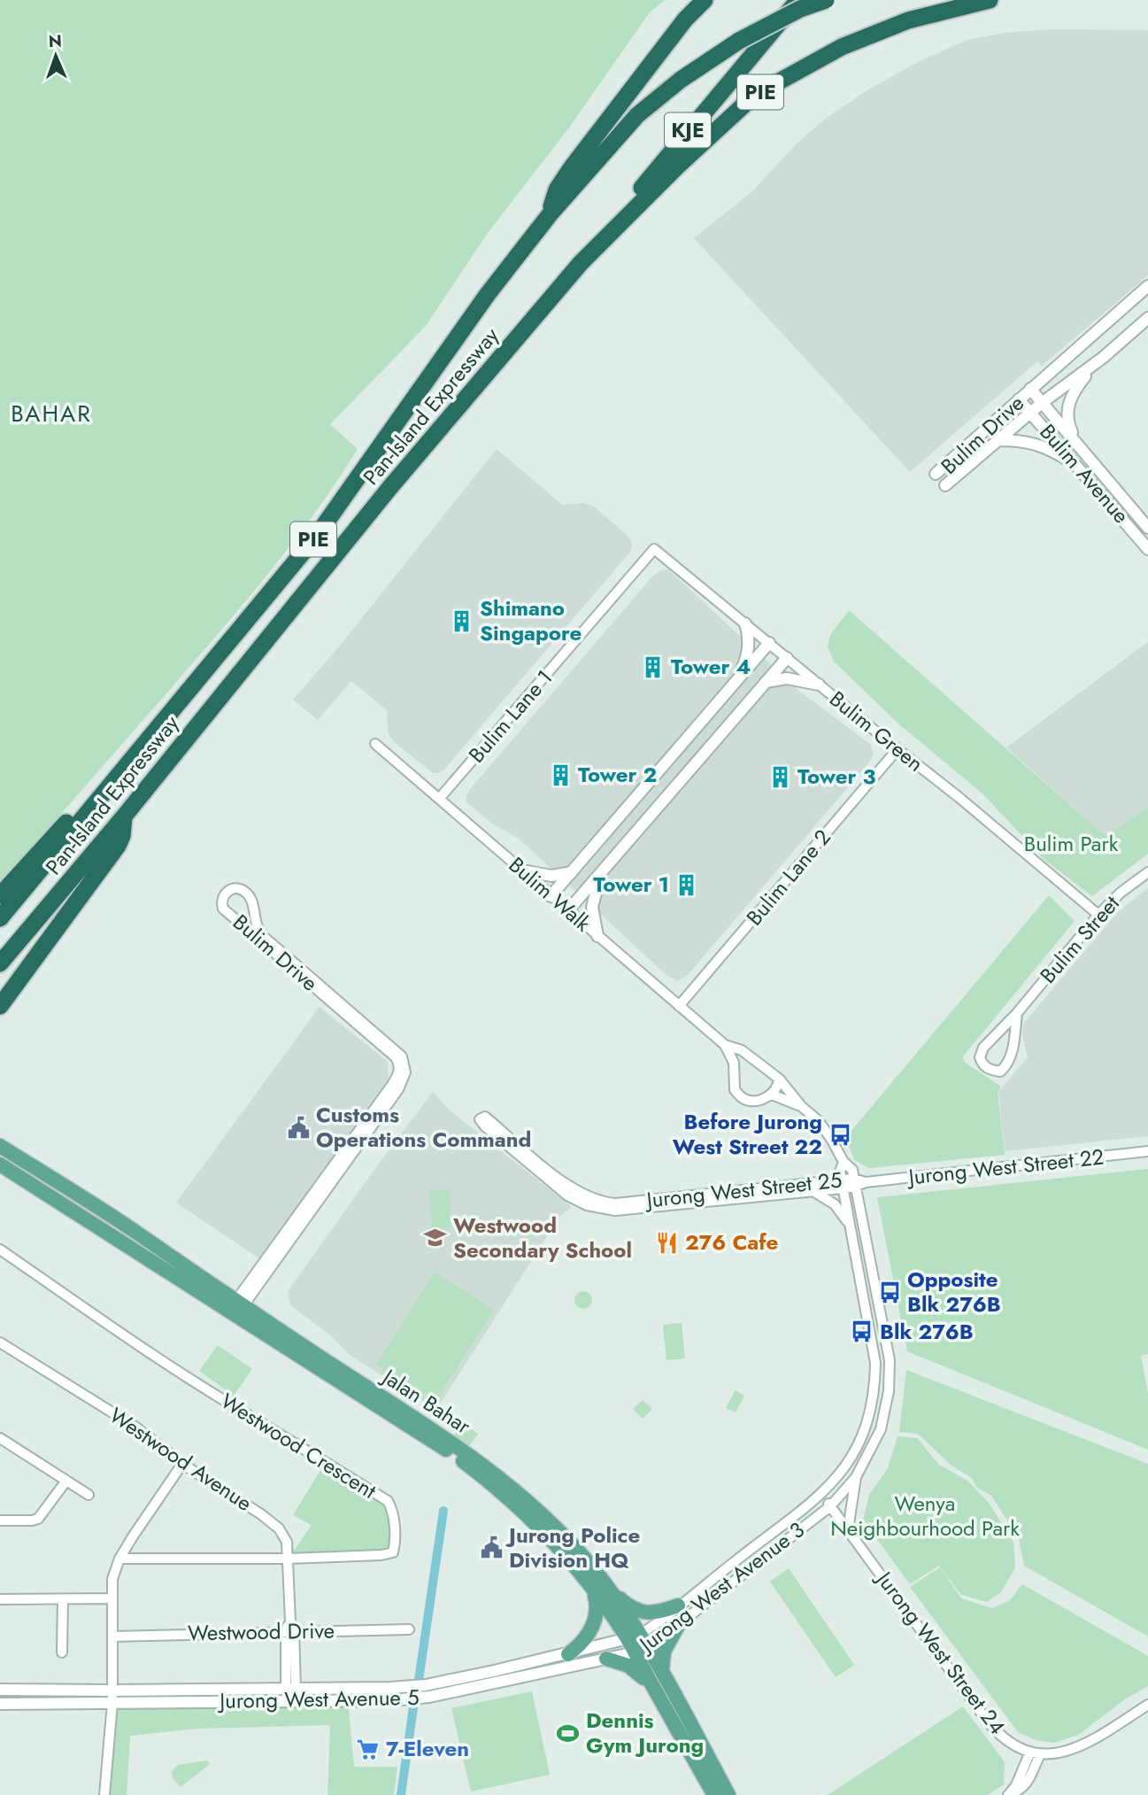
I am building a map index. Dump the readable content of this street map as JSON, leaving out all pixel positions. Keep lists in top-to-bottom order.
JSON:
{
  "streets": {
    "highway": ["PIE", "KJE", "Pan-Island Expressway"],
    "main road": ["Jalan Bahar"],
    "street": [
      "Bulim Drive",
      "Bulim Avenue",
      "Bulim Lane 1",
      "Bulim Green",
      "Bulim Lane 2",
      "Bulim Walk",
      "Bulim Street",
      "Jurong West Street 22",
      "Jurong West Street 25",
      "Westwood Crescent",
      "Westwood Avenue",
      "Jurong West Avenue 3",
      "Westwood Drive",
      "Jurong West Street 24",
      "Jurong West Avenue 5"
    ]
  },
  "crossings": [
    ["KJE", "Pan-Island Expressway"],
    ["Bulim Drive", "Bulim Avenue"],
    ["Bulim Drive", "Jalan Bahar"],
    ["Bulim Lane 1", "Bulim Green"],
    ["Bulim Lane 1", "Bulim Walk"],
    ["Bulim Green", "Bulim Lane 2"],
    ["Bulim Green", "Bulim Street"],
    ["Bulim Lane 2", "Bulim Walk"],
    ["Bulim Walk", "Jurong West Street 22"],
    ["Bulim Walk", "Jurong West Street 25"],
    ["Bulim Walk", "Jurong West Avenue 3"],
    ["Jurong West Street 22", "Jurong West Street 25"],
    ["Jurong West Street 22", "Jurong West Avenue 3"],
    ["Jurong West Street 25", "Jurong West Avenue 3"],
    ["Jalan Bahar", "Jurong West Avenue 3"],
    ["Jalan Bahar", "Jurong West Avenue 5"],
    ["Westwood Crescent", "Westwood Avenue"],
    ["Westwood Avenue", "Westwood Drive"],
    ["Westwood Avenue", "Jurong West Avenue 5"],
    ["Jurong West Avenue 3", "Jurong West Street 24"],
    ["Jurong West Avenue 3", "Jurong West Avenue 5"]
  ],
  "districts": ["BAHAR"],
  "parks": ["Bulim Park", "Wenya Neighbourhood Park"],
  "places": {
    "building": [
      "Shimano Singapore",
      "Tower 4",
      "Tower 2",
      "Tower 3",
      "Tower 1"
    ],
    "public building": ["Customs Operations Command", "Jurong Police Division HQ"],
    "bus stop": ["Before Jurong West Street 22", "Opposite Blk 276B", "Blk 276B"],
    "school or university": ["Westwood Secondary School"],
    "restaurant": ["276 Cafe"],
    "sports": ["Dennis Gym Jurong"],
    "supermarket": ["7-Eleven"]
  },
  "north": "top"
}
